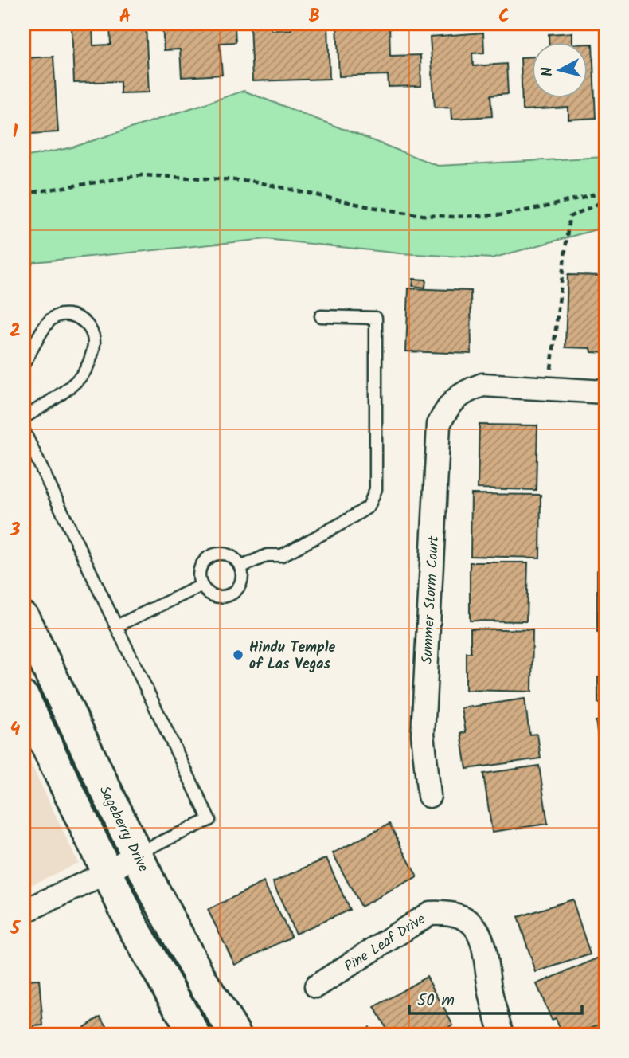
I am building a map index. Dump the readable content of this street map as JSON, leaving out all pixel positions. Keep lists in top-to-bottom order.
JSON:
{
  "streets": {
    "street": ["Summer Storm Court", "Sageberry Drive", "Pine Leaf Drive"]
  },
  "places": ["Hindu Temple of Las Vegas"],
  "scale_bar": "50 m",
  "north": "left",
  "grid": {
    "columns": ["A", "B", "C"],
    "rows": [
      "1",
      "2",
      "3",
      "4",
      "5"
    ]
  }
}
